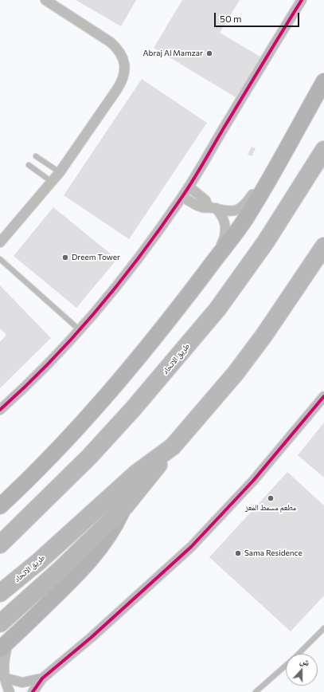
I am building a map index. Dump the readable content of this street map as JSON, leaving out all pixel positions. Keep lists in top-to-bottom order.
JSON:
{
  "streets": {
    "highway": ["طريق الاتحاد"]
  },
  "places": [
    "Abraj Al Mamzar",
    "Dreem Tower",
    "مطعم مسمط المعز",
    "Sama Residence"
  ],
  "scale_bar": "50 m",
  "north": "top"
}
